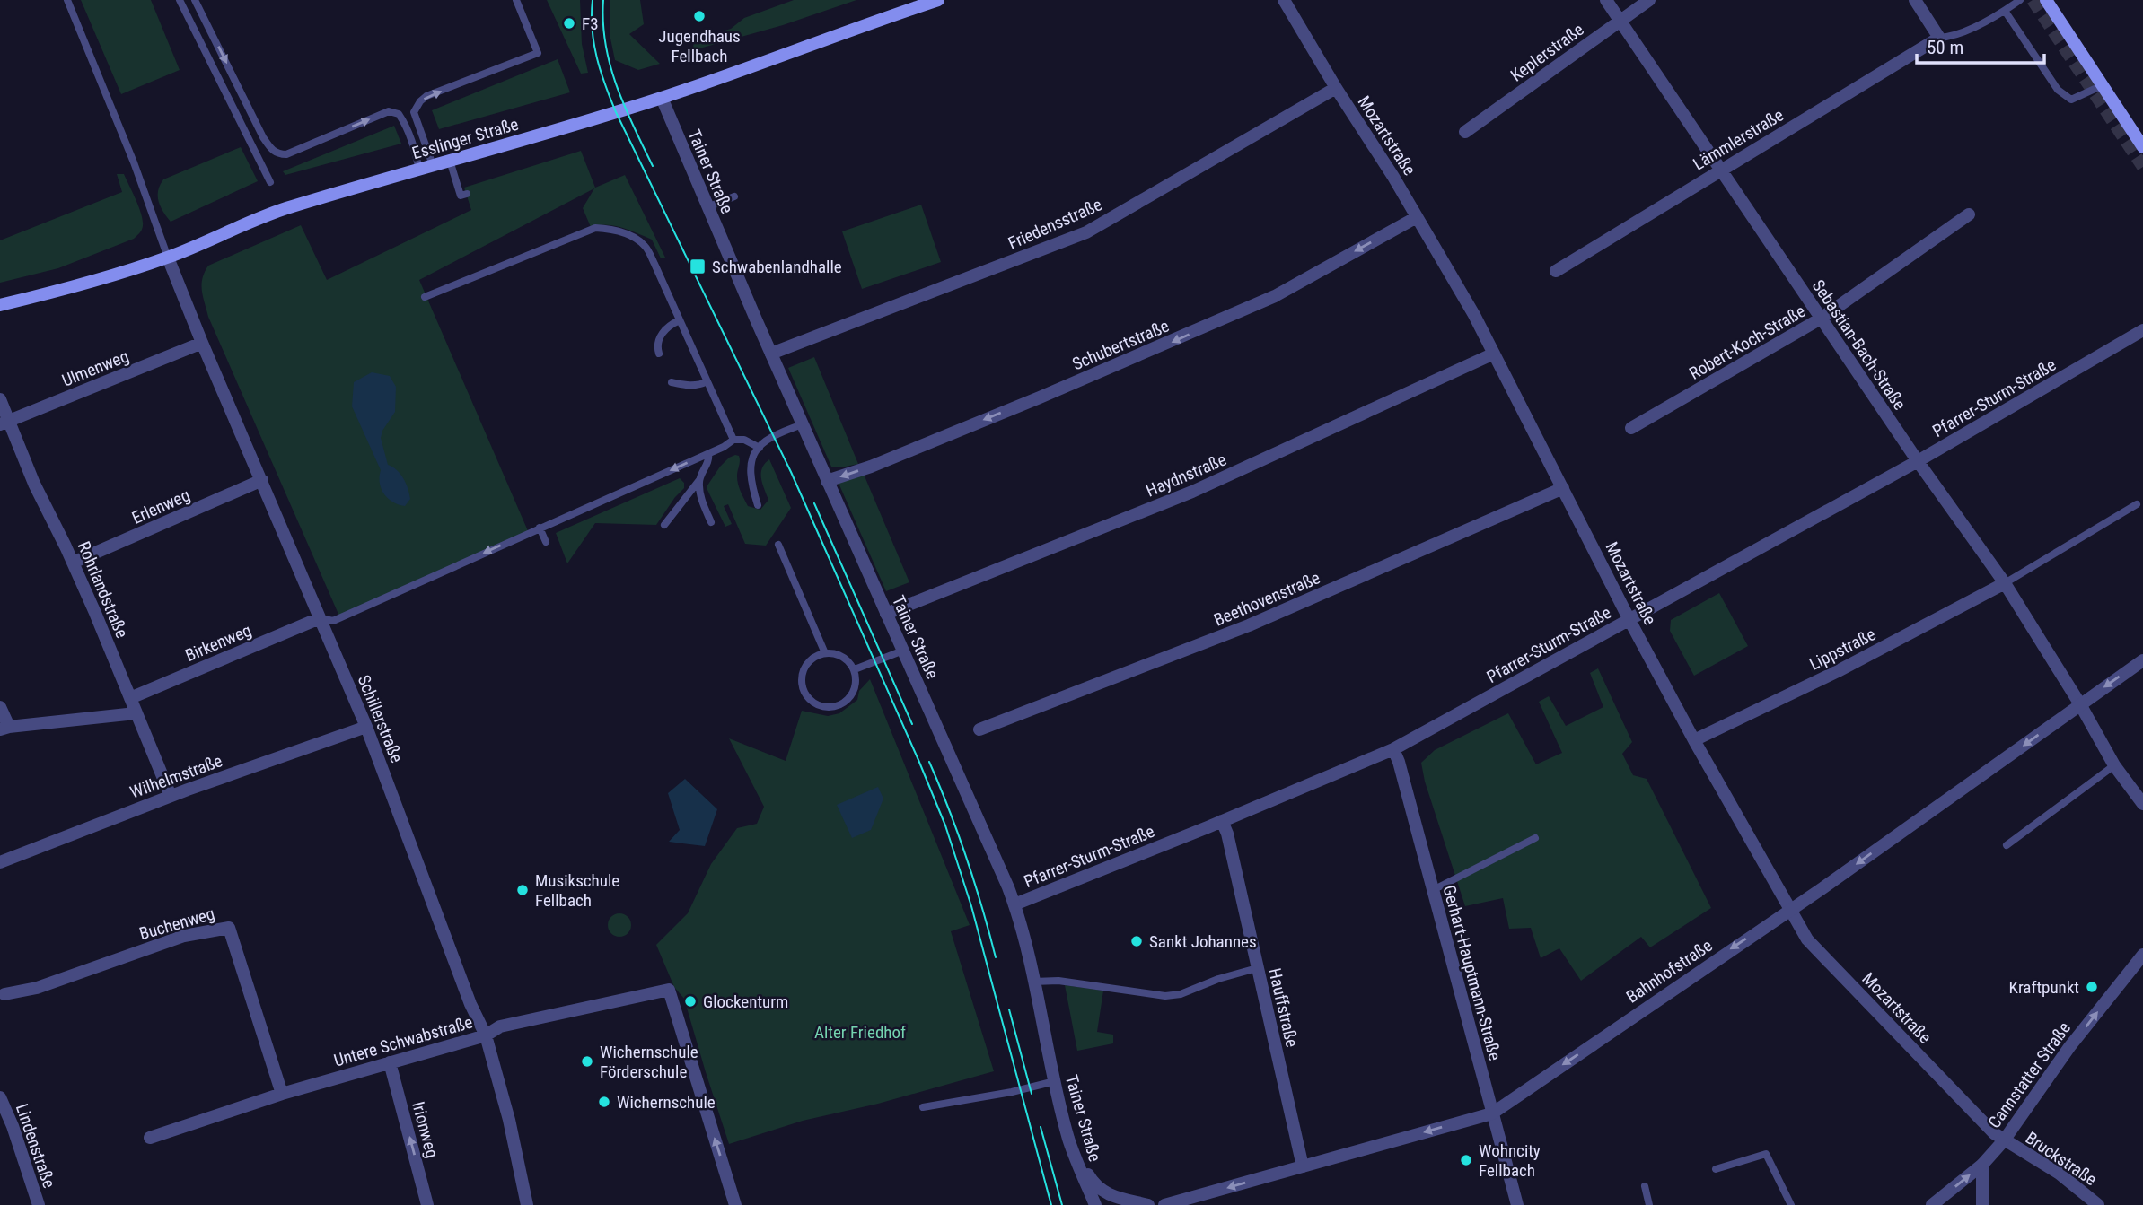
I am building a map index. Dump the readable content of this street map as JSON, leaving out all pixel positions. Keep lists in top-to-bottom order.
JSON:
{
  "streets": {
    "main road": ["Esslinger Straße"],
    "street": [
      "Keplerstraße",
      "Mozartstraße",
      "Lämmlerstraße",
      "Tainer Straße",
      "Friedensstraße",
      "Robert-Koch-Straße",
      "Schubertstraße",
      "Sebastian-Bach-Straße",
      "Ulmenweg",
      "Pfarrer-Sturm-Straße",
      "Haydnstraße",
      "Erlenweg",
      "Rohrlandstraße",
      "Beethovenstraße",
      "Birkenweg",
      "Lippstraße",
      "Schillerstraße",
      "Wilhelmstraße",
      "Buchenweg",
      "Bahnhofstraße",
      "Gerhart-Hauptmann-Straße",
      "Hauffstraße",
      "Untere Schwabstraße",
      "Cannstatter Straße",
      "Irionweg",
      "Lindenstraße",
      "Bruckstraße"
    ]
  },
  "crossings": [
    ["Keplerstraße", "Sebastian-Bach-Straße"],
    ["Mozartstraße", "Friedensstraße"],
    ["Mozartstraße", "Schubertstraße"],
    ["Mozartstraße", "Pfarrer-Sturm-Straße"],
    ["Mozartstraße", "Haydnstraße"],
    ["Mozartstraße", "Beethovenstraße"],
    ["Mozartstraße", "Lippstraße"],
    ["Mozartstraße", "Bahnhofstraße"],
    ["Mozartstraße", "Cannstatter Straße"],
    ["Mozartstraße", "Bruckstraße"],
    ["Esslinger Straße", "Tainer Straße"],
    ["Esslinger Straße", "Schillerstraße"],
    ["Lämmlerstraße", "Sebastian-Bach-Straße"],
    ["Tainer Straße", "Friedensstraße"],
    ["Tainer Straße", "Schubertstraße"],
    ["Tainer Straße", "Pfarrer-Sturm-Straße"],
    ["Tainer Straße", "Haydnstraße"],
    ["Robert-Koch-Straße", "Sebastian-Bach-Straße"],
    ["Sebastian-Bach-Straße", "Pfarrer-Sturm-Straße"],
    ["Sebastian-Bach-Straße", "Lippstraße"],
    ["Sebastian-Bach-Straße", "Bahnhofstraße"],
    ["Ulmenweg", "Rohrlandstraße"],
    ["Ulmenweg", "Schillerstraße"],
    ["Pfarrer-Sturm-Straße", "Gerhart-Hauptmann-Straße"],
    ["Pfarrer-Sturm-Straße", "Hauffstraße"],
    ["Erlenweg", "Rohrlandstraße"],
    ["Erlenweg", "Schillerstraße"],
    ["Rohrlandstraße", "Birkenweg"],
    ["Rohrlandstraße", "Wilhelmstraße"],
    ["Birkenweg", "Schillerstraße"],
    ["Schillerstraße", "Wilhelmstraße"],
    ["Schillerstraße", "Untere Schwabstraße"],
    ["Buchenweg", "Untere Schwabstraße"],
    ["Bahnhofstraße", "Gerhart-Hauptmann-Straße"],
    ["Bahnhofstraße", "Hauffstraße"],
    ["Untere Schwabstraße", "Irionweg"],
    ["Cannstatter Straße", "Bruckstraße"]
  ],
  "one_way": [
    "Schubertstraße",
    "Bahnhofstraße",
    "Cannstatter Straße",
    "Irionweg"
  ],
  "parks": ["Alter Friedhof"],
  "places": {
    "other": [
      "Jugendhaus Fellbach",
      "F3",
      "Musikschule Fellbach",
      "Sankt Johannes",
      "Kraftpunkt",
      "Glockenturm",
      "Wichernschule Förderschule",
      "Wichernschule",
      "Wohncity Fellbach"
    ],
    "transit": ["Schwabenlandhalle"]
  },
  "scale_bar": "50 m"
}
